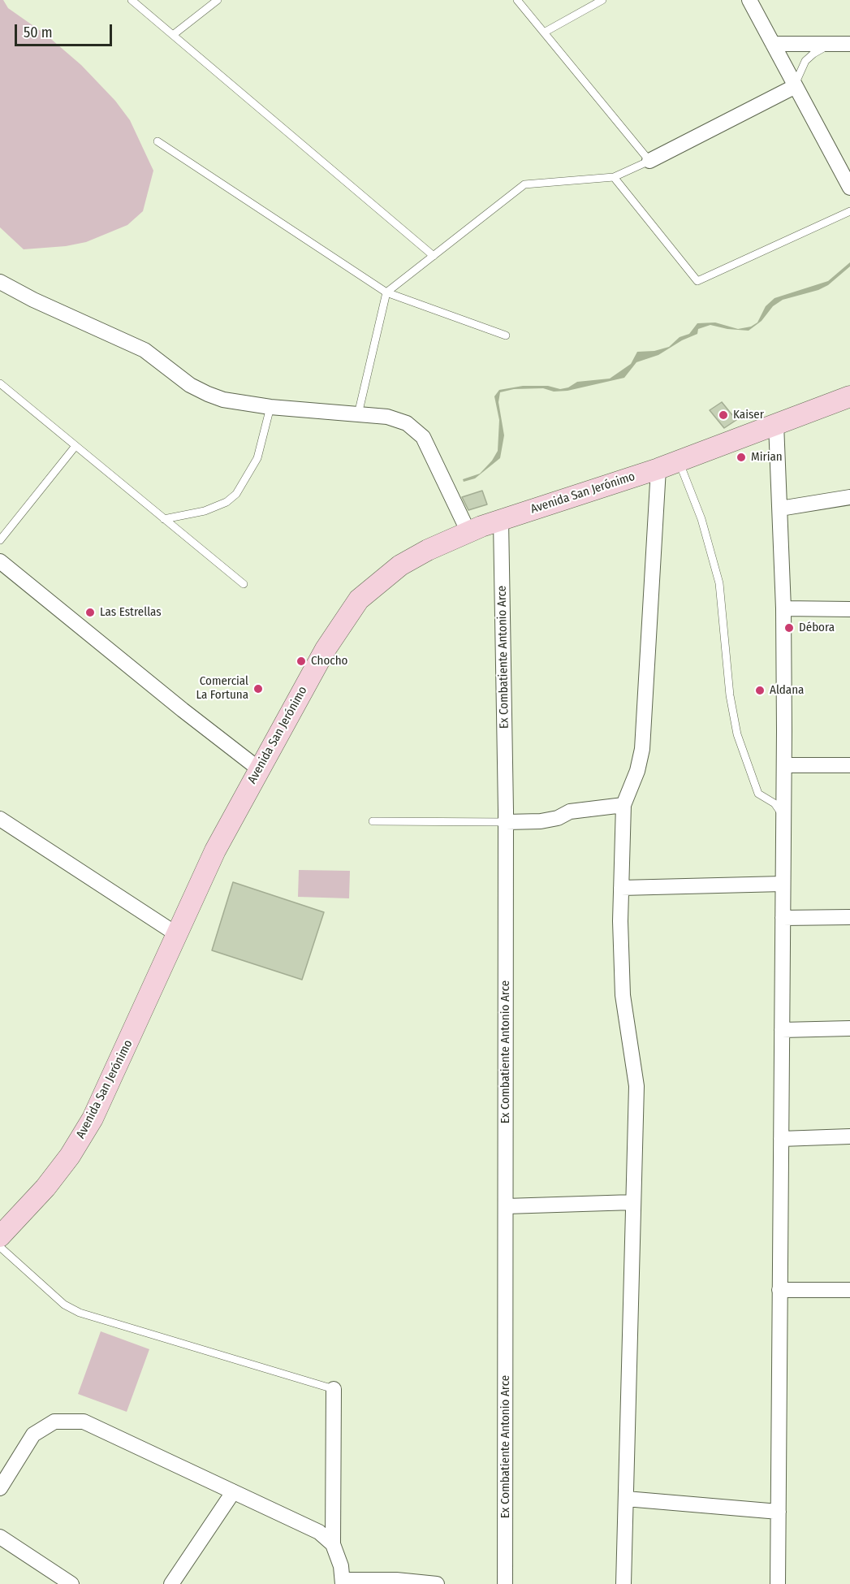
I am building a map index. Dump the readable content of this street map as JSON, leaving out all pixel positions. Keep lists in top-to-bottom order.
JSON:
{
  "streets": {
    "street": ["Avenida San Jerónimo", "Ex Combatiente Antonio Arce"]
  },
  "crossings": [
    ["Avenida San Jerónimo", "Ex Combatiente Antonio Arce"]
  ],
  "places": [
    "Kaiser",
    "Mirian",
    "Las Estrellas",
    "Débora",
    "Chocho",
    "Comercial La Fortuna",
    "Aldana"
  ],
  "scale_bar": "50 m"
}
